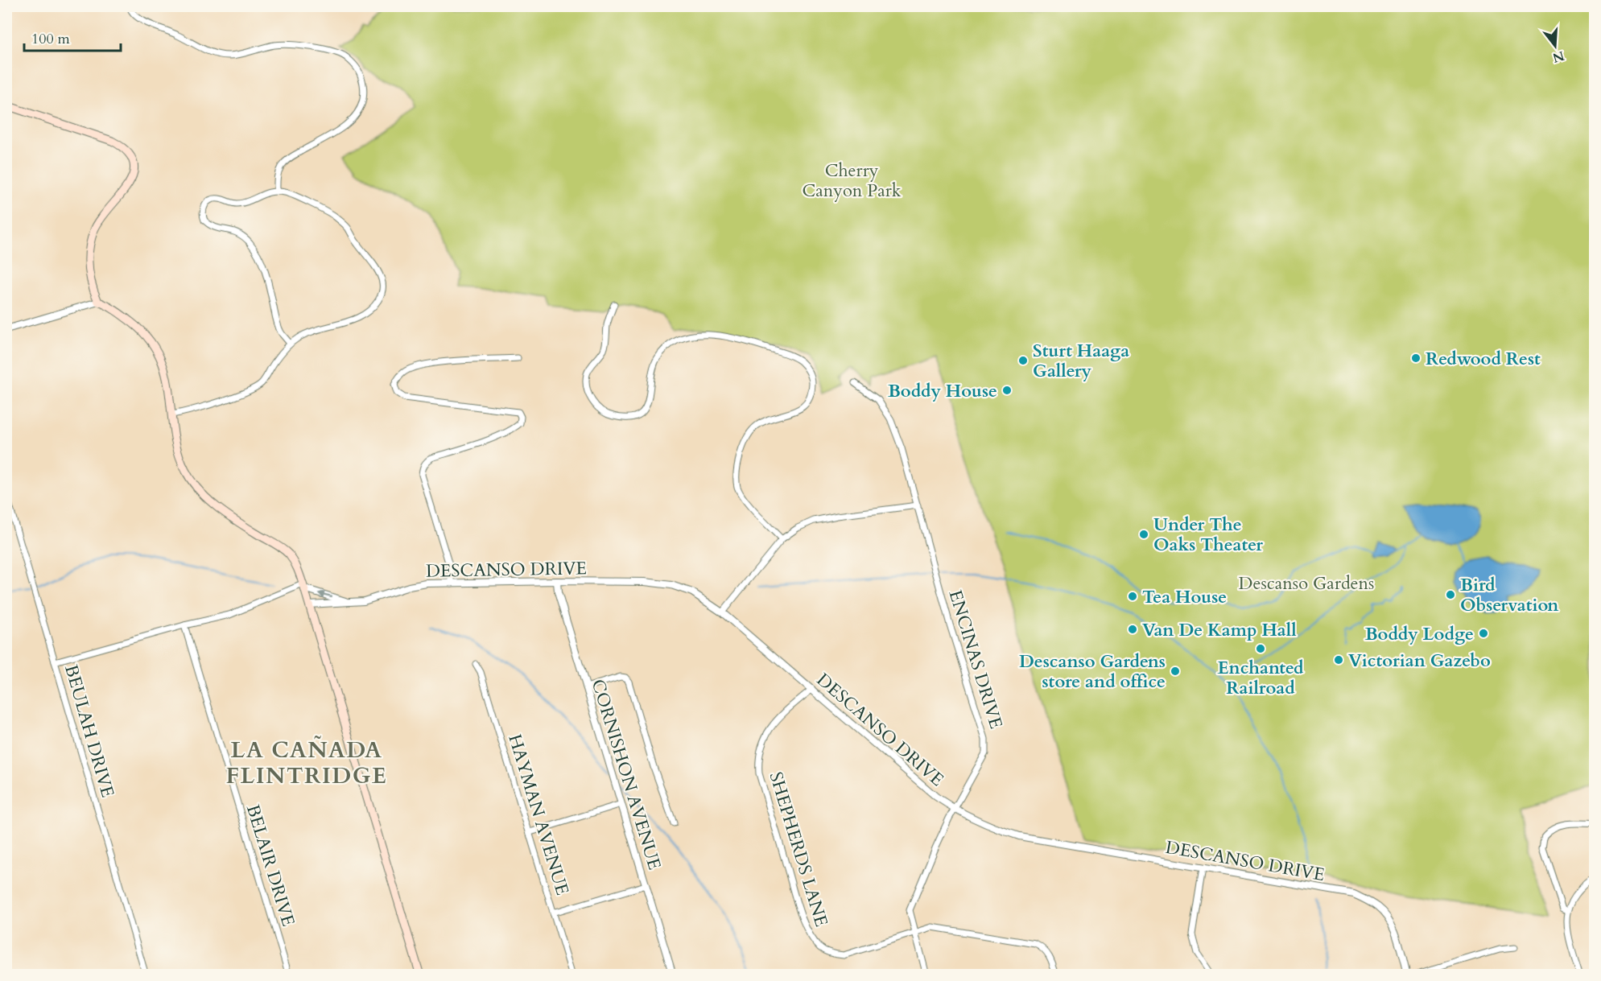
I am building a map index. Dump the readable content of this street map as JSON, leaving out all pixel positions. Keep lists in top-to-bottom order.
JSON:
{
  "streets": {
    "street": [
      "DESCANSO DRIVE",
      "ENCINAS DRIVE",
      "BEULAH DRIVE",
      "CORNISHON AVENUE",
      "HAYMAN AVENUE",
      "SHEPHERDS LANE",
      "BELAIR DRIVE"
    ]
  },
  "crossings": [
    ["DESCANSO DRIVE", "ENCINAS DRIVE"],
    ["DESCANSO DRIVE", "CORNISHON AVENUE"],
    ["DESCANSO DRIVE", "SHEPHERDS LANE"],
    ["ENCINAS DRIVE", "SHEPHERDS LANE"]
  ],
  "districts": ["LA CAÑADA FLINTRIDGE"],
  "parks": ["Cherry Canyon Park", "Descanso Gardens"],
  "places": [
    "Redwood Rest",
    "Sturt Haaga Gallery",
    "Boddy House",
    "Under The Oaks Theater",
    "Bird Observation",
    "Tea House",
    "Van De Kamp Hall",
    "Boddy Lodge",
    "Enchanted Railroad",
    "Victorian Gazebo",
    "Descanso Gardens store and office"
  ],
  "scale_bar": "100 m",
  "north": "bottom"
}
